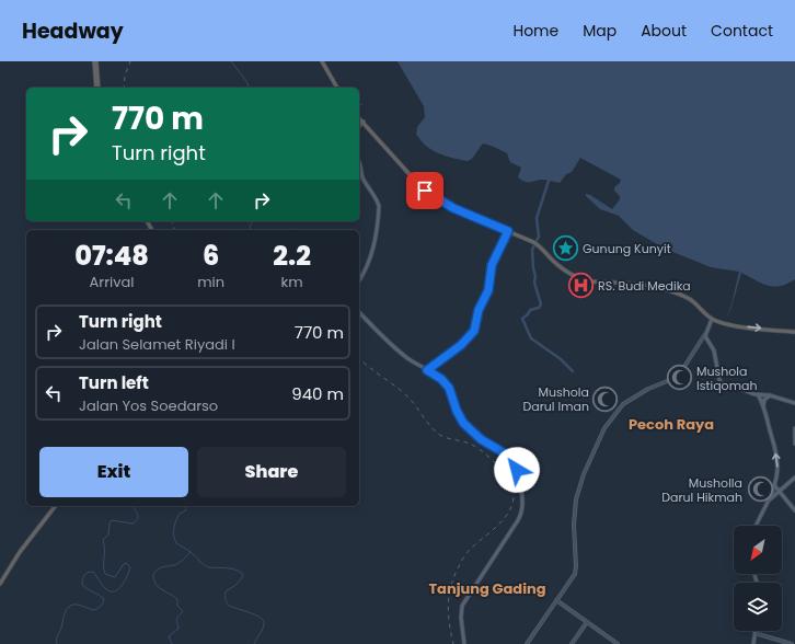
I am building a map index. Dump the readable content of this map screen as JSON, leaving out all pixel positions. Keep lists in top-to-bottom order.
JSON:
{
  "districts": ["Pecoh Raya", "Tanjung Gading"],
  "places": {
    "place": ["Gunung Kunyit"],
    "hospital": ["RS. Budi Medika"],
    "mosque": ["Mushola Istiqomah", "Mushola Darul Iman", "Musholla Darul Hikmah"]
  },
  "north": "bottom left",
  "page": {
    "header": "Headway",
    "nav": [
      "Home",
      "Map",
      "About",
      "Contact"
    ],
    "turn": ["770 m", "Turn right"],
    "eta": [
      "07:48",
      "Arrival",
      "6",
      "min",
      "2.2",
      "km"
    ],
    "list": [
      {
        "name": "Turn right",
        "note": "Jalan Selamet Riyadi I",
        "value": "770 m"
      },
      {
        "name": "Turn left",
        "note": "Jalan Yos Soedarso",
        "value": "940 m"
      }
    ],
    "buttons": ["Exit", "Share"]
  }
}
